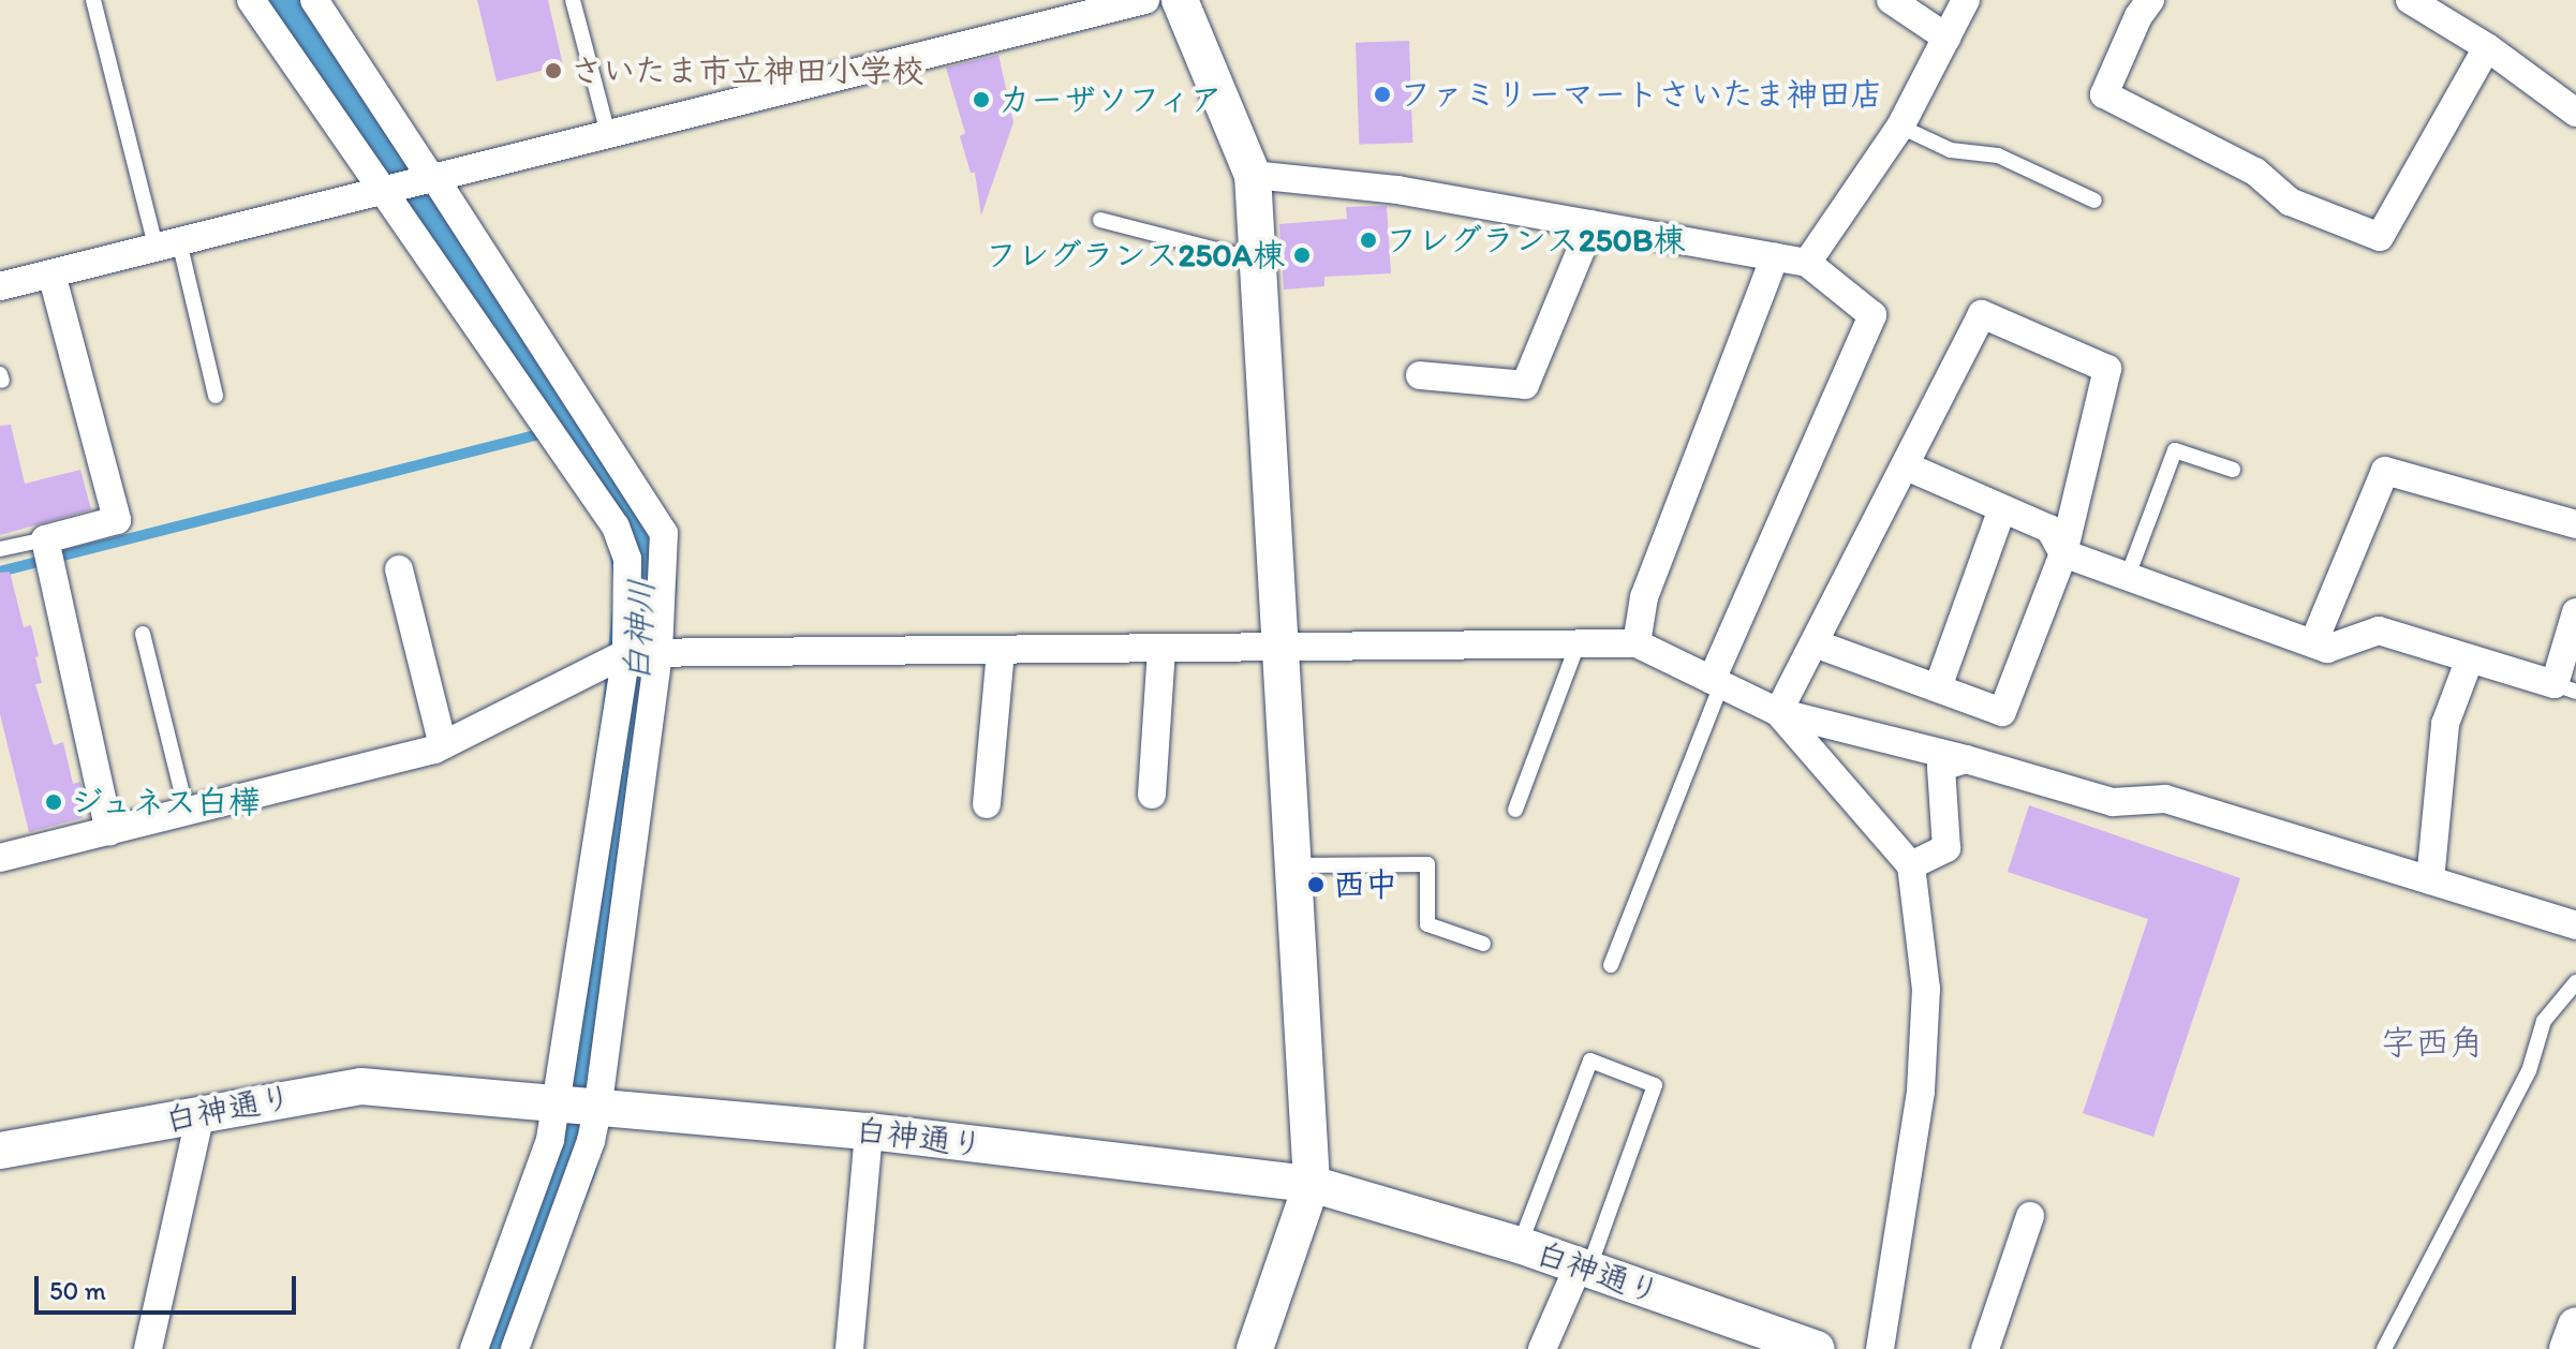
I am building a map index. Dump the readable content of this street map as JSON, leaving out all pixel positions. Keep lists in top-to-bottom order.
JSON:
{
  "streets": {
    "street": ["白神通り"]
  },
  "districts": ["字西角"],
  "water": ["白神川"],
  "places": [
    "さいたま市立神田小学校",
    "ファミリーマートさいたま神田店",
    "カーザソフィア",
    "フレグランス250B棟",
    "フレグランス250A棟",
    "ジュネス白樺",
    "西中"
  ],
  "scale_bar": "50 m"
}
